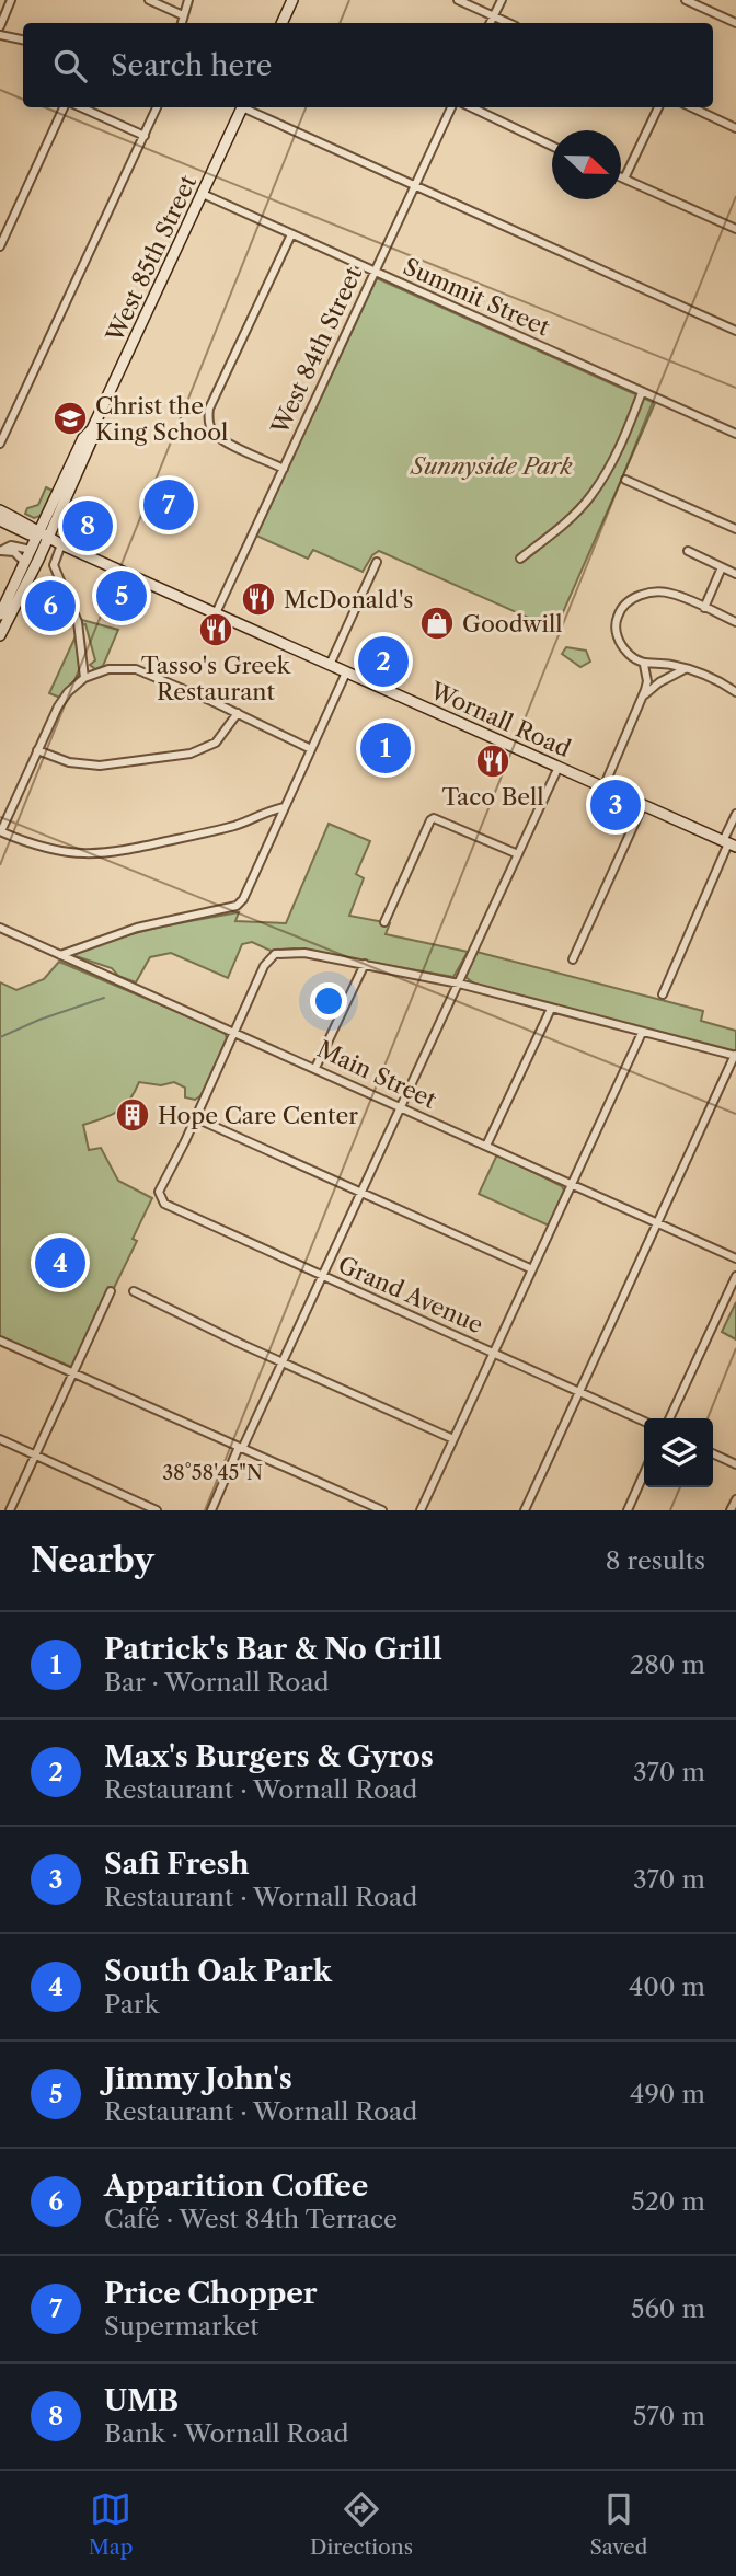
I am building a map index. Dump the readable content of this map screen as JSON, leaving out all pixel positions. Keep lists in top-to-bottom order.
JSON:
{
  "streets": {
    "main road": ["West 85th Street", "Wornall Road"],
    "street": [
      "Summit Street",
      "West 84th Street",
      "Main Street",
      "Grand Avenue"
    ]
  },
  "crossings": [
    ["West 85th Street", "Summit Street"],
    ["West 85th Street", "Wornall Road"],
    ["Summit Street", "West 84th Street"],
    ["West 84th Street", "Wornall Road"]
  ],
  "parks": ["Sunnyside Park"],
  "places": {
    "school or university": ["Christ the King School"],
    "restaurant": ["McDonald's", "Tasso's Greek Restaurant", "Taco Bell"],
    "shop": ["Goodwill"],
    "building": ["Hope Care Center"]
  },
  "north": "right",
  "page": {
    "search": "Search here",
    "pins": [
      "7",
      "8",
      "5",
      "6",
      "2",
      "1",
      "3",
      "4"
    ],
    "heading": ["Nearby", "8 results"],
    "list": [
      {
        "mark": "1",
        "name": "Patrick's Bar & No Grill",
        "note": "Bar · Wornall Road",
        "value": "280 m"
      },
      {
        "mark": "2",
        "name": "Max's Burgers & Gyros",
        "note": "Restaurant · Wornall Road",
        "value": "370 m"
      },
      {
        "mark": "3",
        "name": "Safi Fresh",
        "note": "Restaurant · Wornall Road",
        "value": "370 m"
      },
      {
        "mark": "4",
        "name": "South Oak Park",
        "note": "Park",
        "value": "400 m"
      },
      {
        "mark": "5",
        "name": "Jimmy John's",
        "note": "Restaurant · Wornall Road",
        "value": "490 m"
      },
      {
        "mark": "6",
        "name": "Apparition Coffee",
        "note": "Café · West 84th Terrace",
        "value": "520 m"
      },
      {
        "mark": "7",
        "name": "Price Chopper",
        "note": "Supermarket",
        "value": "560 m"
      },
      {
        "mark": "8",
        "name": "UMB",
        "note": "Bank · Wornall Road",
        "value": "570 m"
      }
    ],
    "nav": ["Map", "Directions", "Saved"]
  },
  "coordinates": ["38°58'45\"N"]
}
